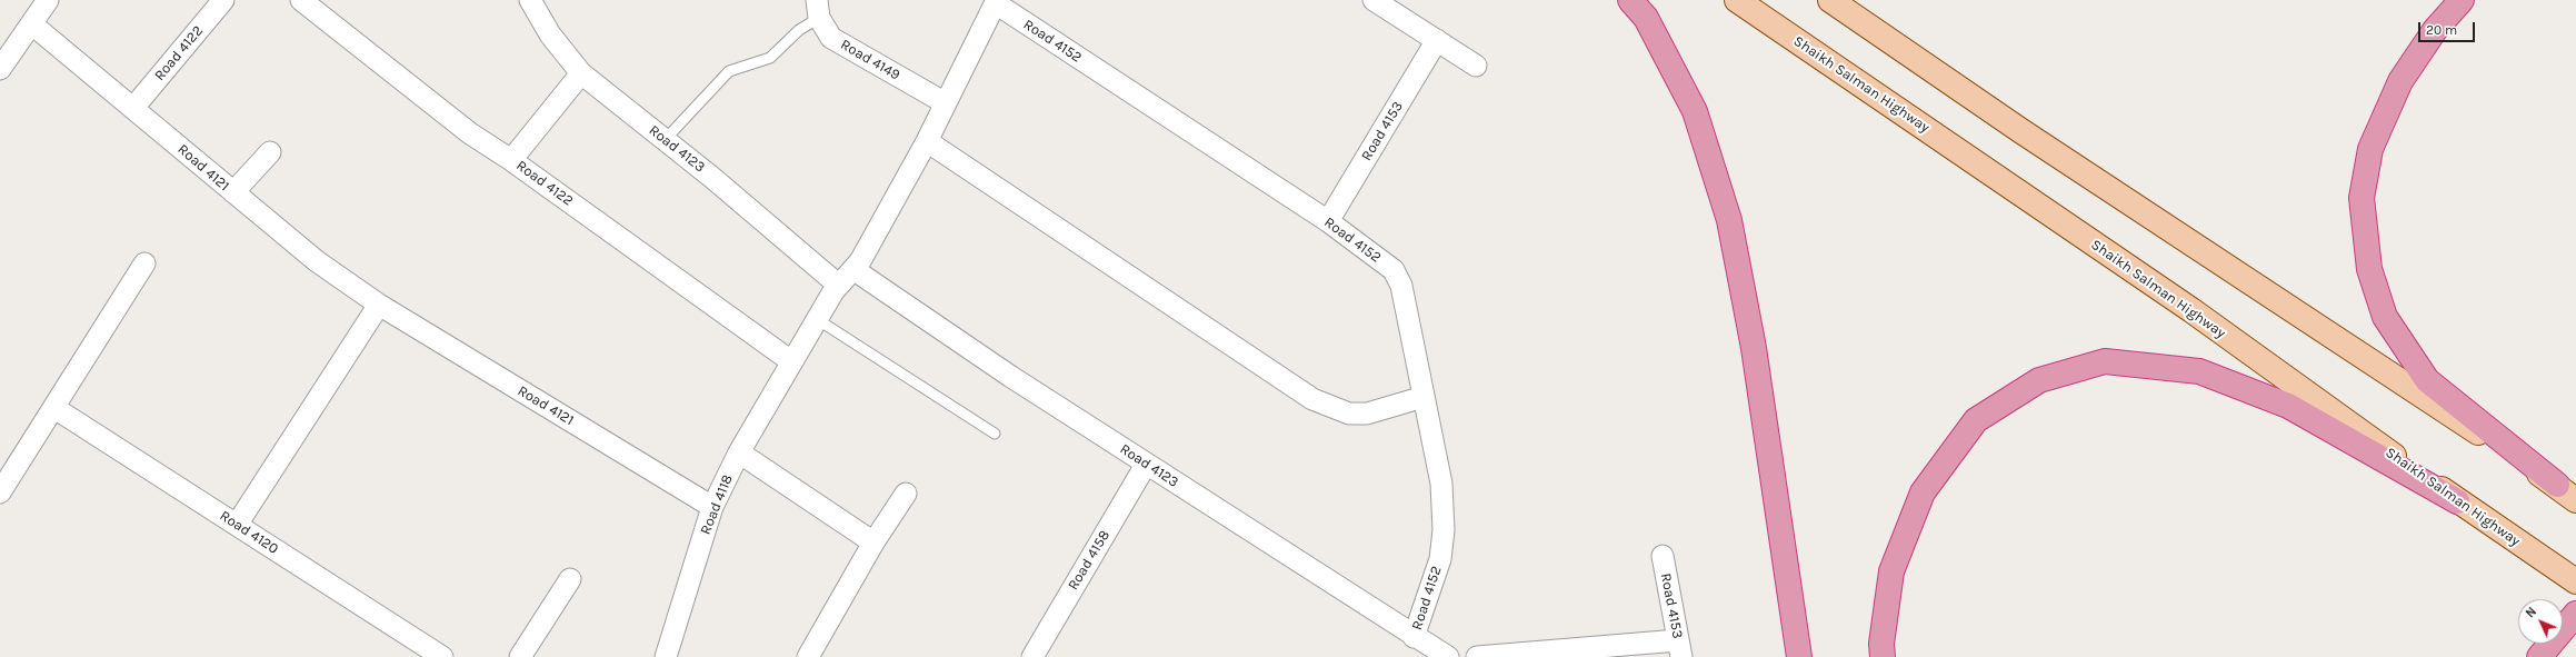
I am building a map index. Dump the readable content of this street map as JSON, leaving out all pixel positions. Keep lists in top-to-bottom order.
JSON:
{
  "streets": {
    "main road": ["Shaikh Salman Highway"],
    "street": [
      "Road 4152",
      "Road 4122",
      "Road 4149",
      "Road 4153",
      "Road 4123",
      "Road 4121",
      "Road 4118",
      "Road 4120",
      "Road 4158"
    ]
  },
  "crossings": [
    ["Road 4152", "Road 4153"],
    ["Road 4152", "Road 4123"],
    ["Road 4122", "Road 4121"],
    ["Road 4122", "Road 4118"],
    ["Road 4123", "Road 4158"],
    ["Road 4121", "Road 4118"]
  ],
  "scale_bar": "20 m",
  "north": "top left"
}
